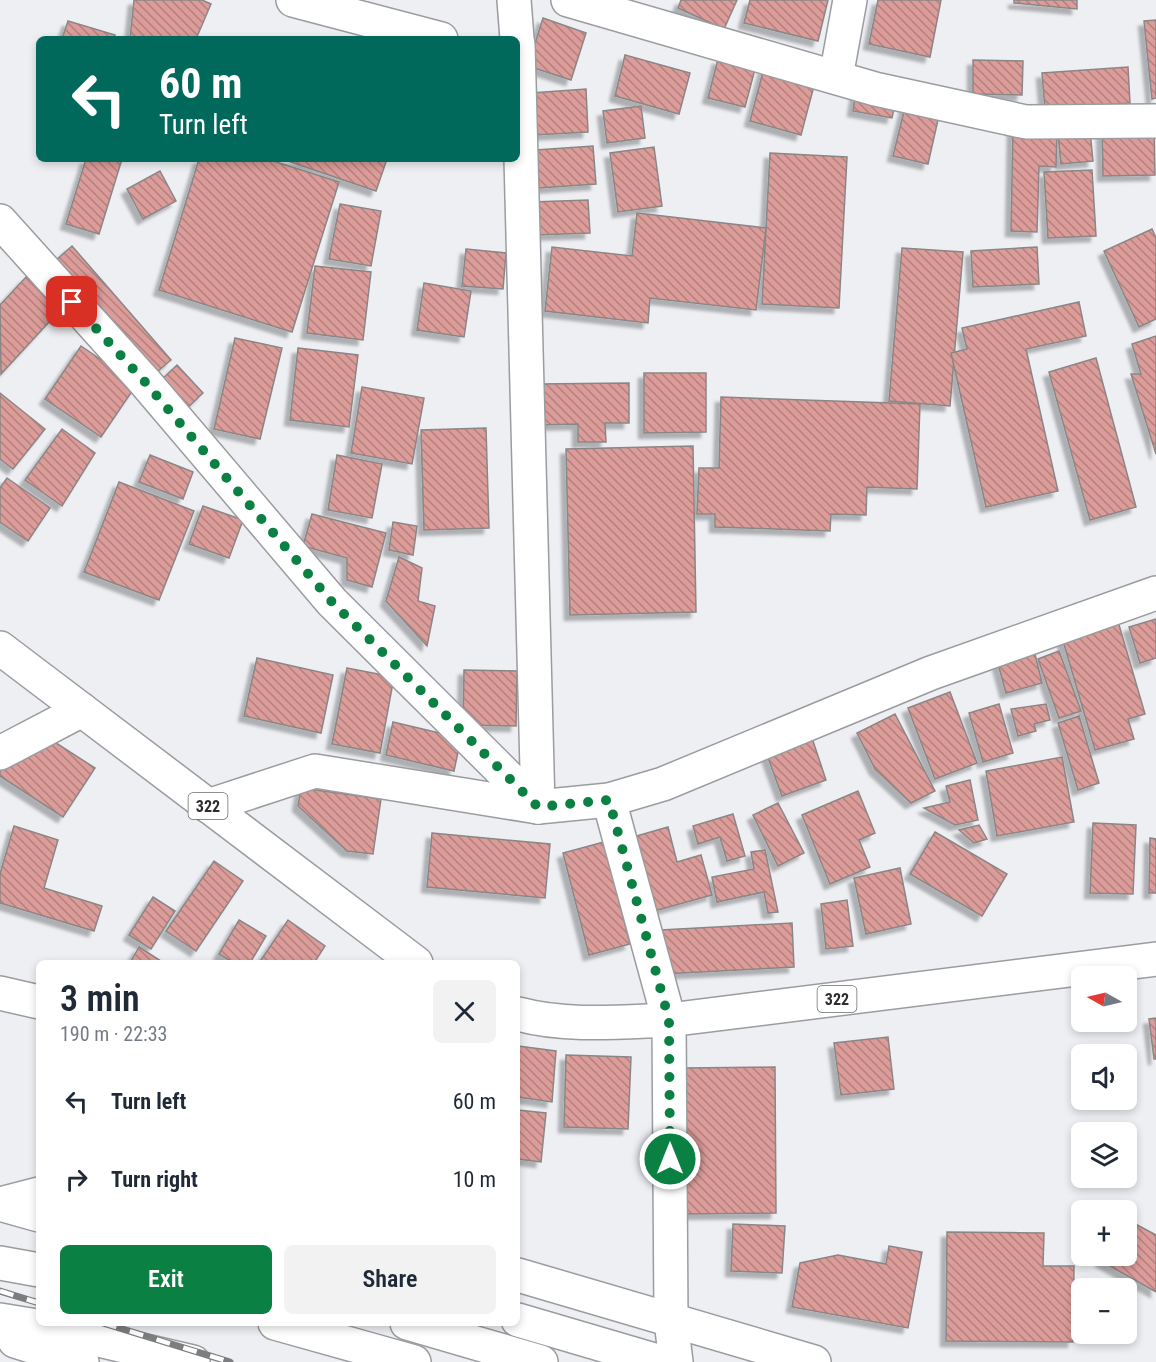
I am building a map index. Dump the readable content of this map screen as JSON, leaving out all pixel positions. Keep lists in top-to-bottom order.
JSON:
{
  "streets": {
    "main road": ["322"]
  },
  "north": "left",
  "page": {
    "turn": ["60 m", "Turn left"],
    "heading": ["3 min", "190 m · 22:33"],
    "map_buttons": ["+", "−"],
    "list": [
      {
        "name": "Turn left",
        "value": "60 m"
      },
      {
        "name": "Turn right",
        "value": "10 m"
      }
    ],
    "buttons": ["Exit", "Share"]
  }
}
